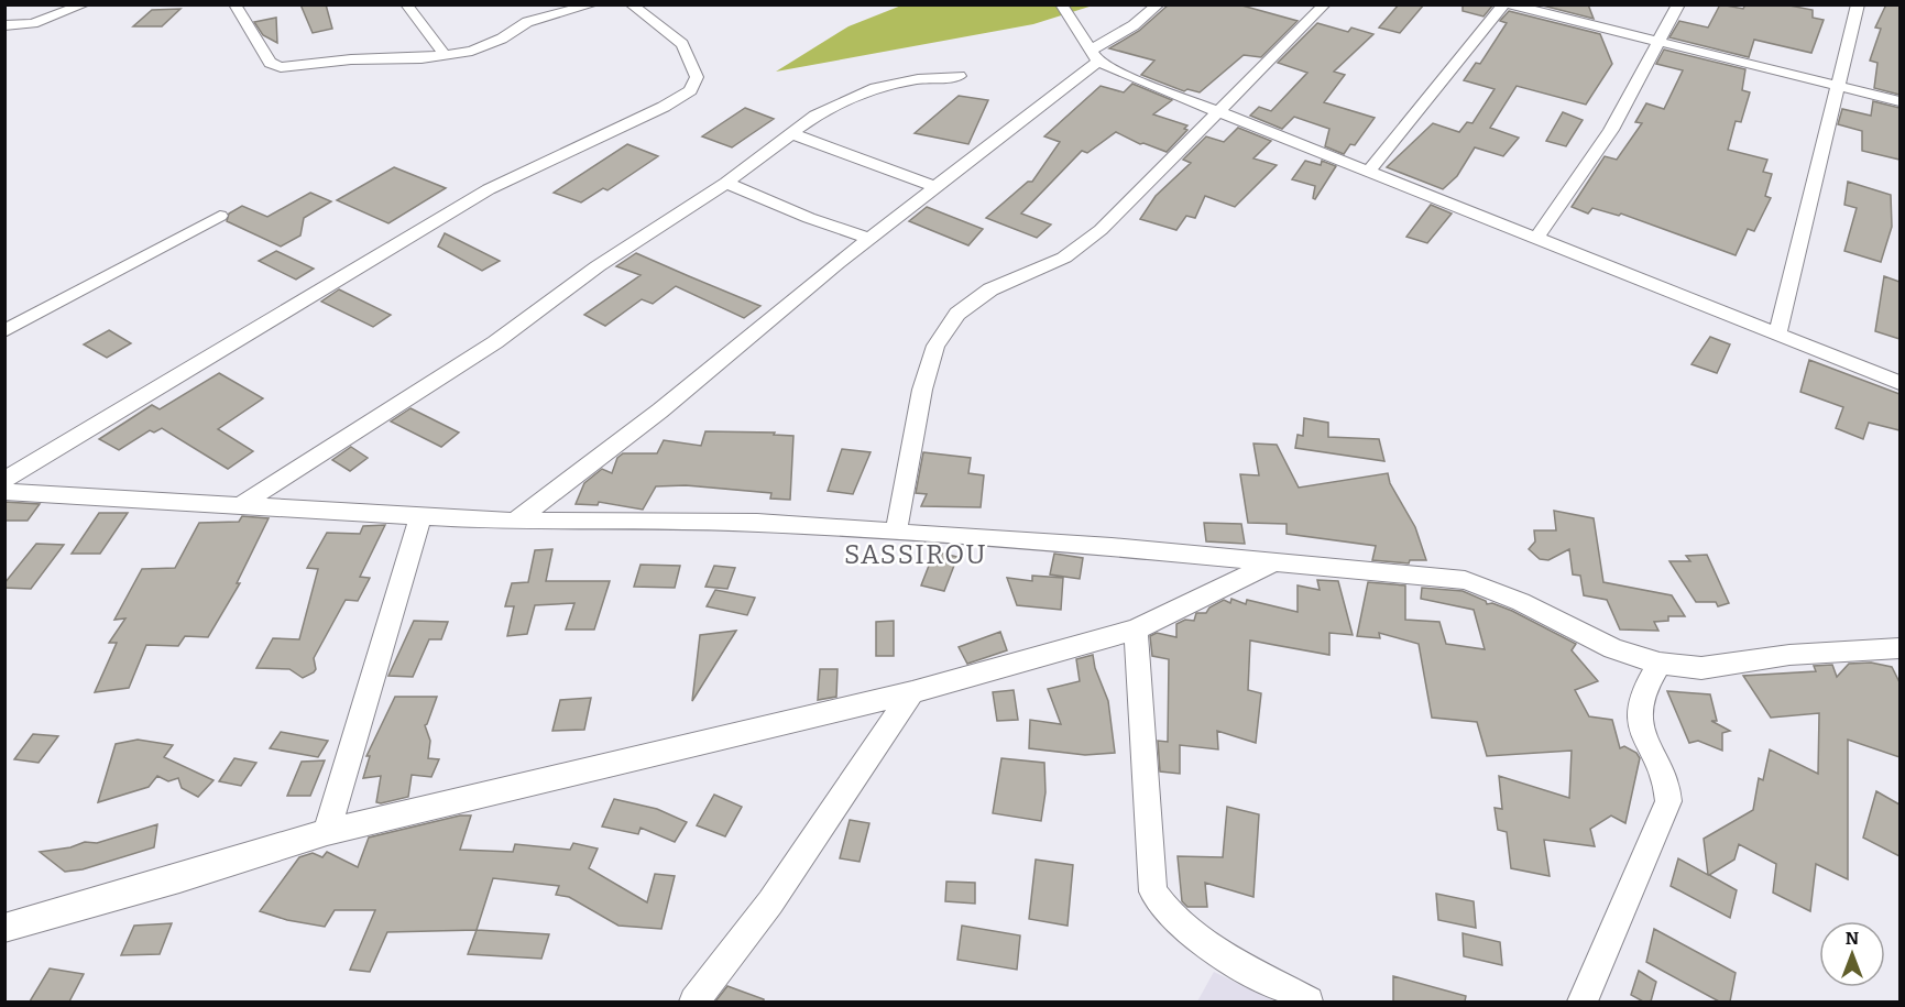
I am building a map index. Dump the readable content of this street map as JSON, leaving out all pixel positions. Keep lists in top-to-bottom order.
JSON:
{
  "districts": ["SASSIROU"],
  "north": "top"
}
